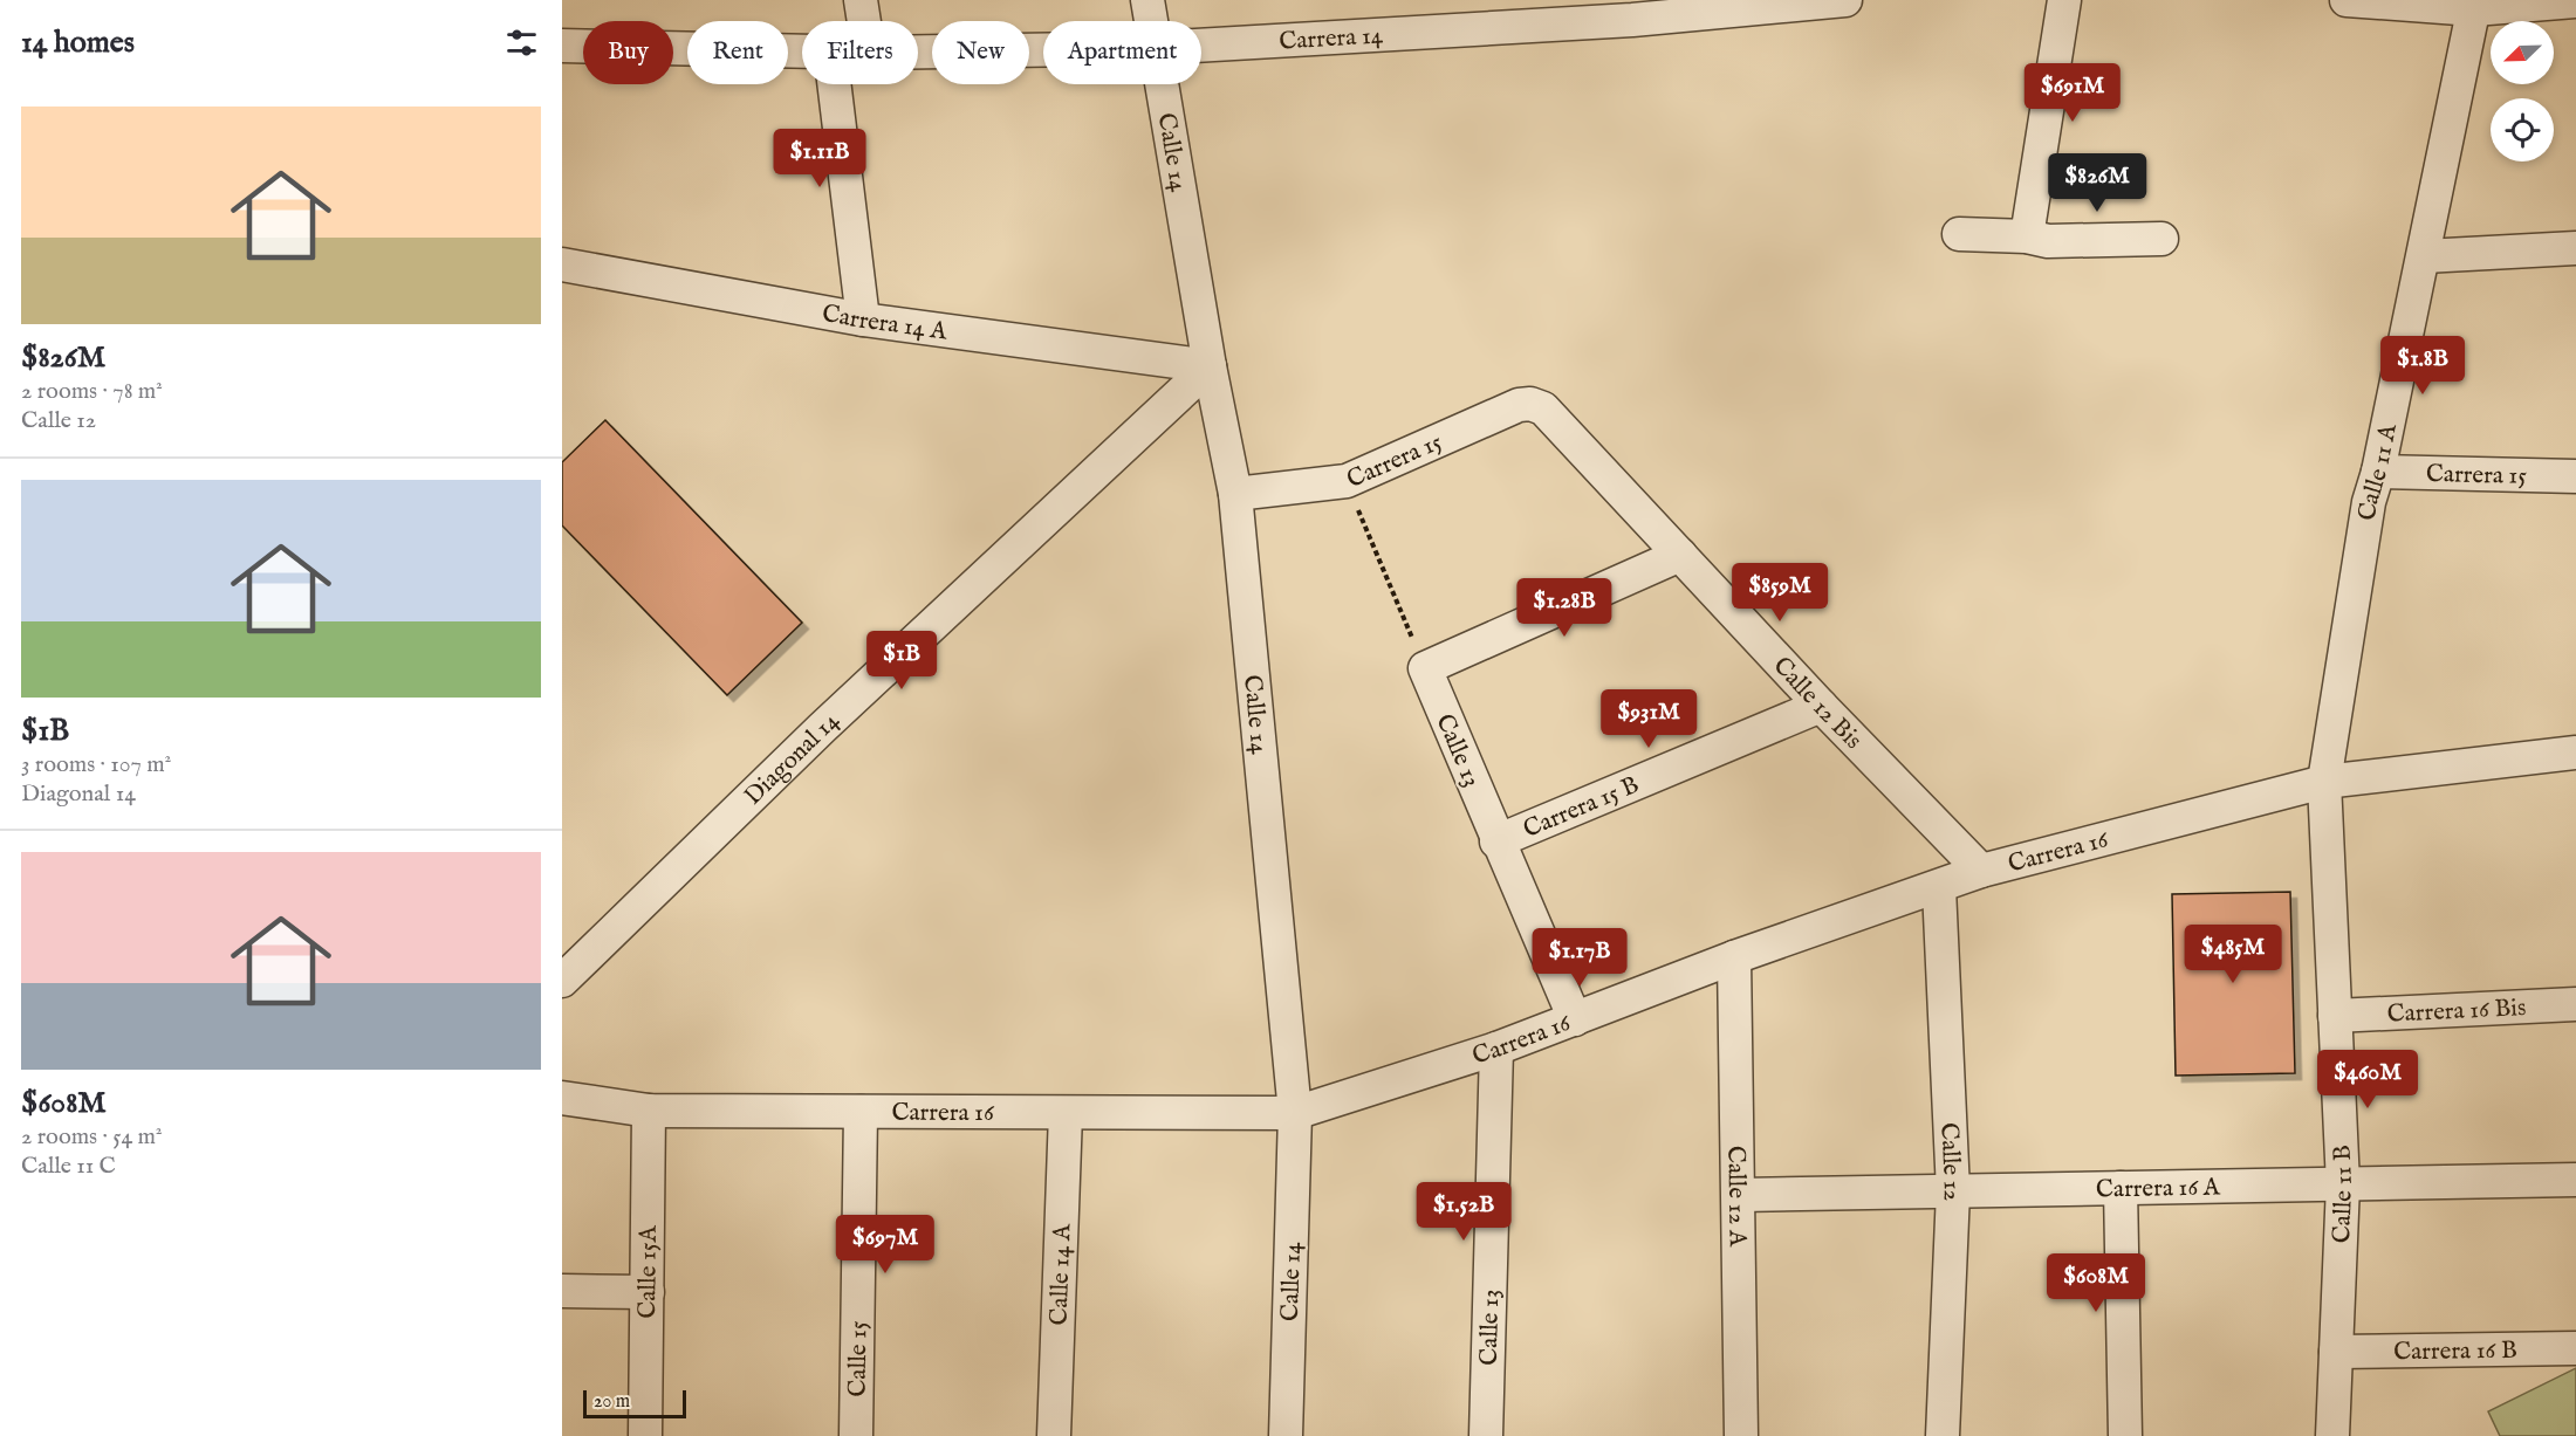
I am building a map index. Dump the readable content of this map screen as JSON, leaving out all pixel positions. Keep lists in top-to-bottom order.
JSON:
{
  "streets": {
    "street": [
      "Carrera 14",
      "Calle 14",
      "Carrera 14 A",
      "Carrera 15",
      "Calle 11 A",
      "Calle 12 Bis",
      "Calle 13",
      "Diagonal 14",
      "Carrera 15 B",
      "Carrera 16",
      "Carrera 16 Bis",
      "Calle 12",
      "Carrera 16 A",
      "Calle 11 B",
      "Calle 12 A",
      "Calle 15A",
      "Calle 14 A",
      "Carrera 16 B",
      "Calle 15"
    ]
  },
  "crossings": [
    ["Calle 14", "Carrera 14 A"],
    ["Calle 14", "Carrera 15"],
    ["Calle 14", "Diagonal 14"],
    ["Calle 14", "Carrera 16"],
    ["Carrera 14 A", "Diagonal 14"],
    ["Carrera 15", "Calle 11 A"],
    ["Carrera 15", "Calle 12 Bis"],
    ["Calle 11 A", "Carrera 16"],
    ["Calle 11 A", "Calle 11 B"],
    ["Calle 12 Bis", "Carrera 15 B"],
    ["Calle 12 Bis", "Carrera 16"],
    ["Calle 13", "Carrera 15 B"],
    ["Calle 13", "Carrera 16"],
    ["Carrera 16", "Calle 12"],
    ["Carrera 16", "Calle 11 B"],
    ["Carrera 16", "Calle 12 A"],
    ["Carrera 16", "Calle 15A"],
    ["Carrera 16", "Calle 14 A"],
    ["Carrera 16", "Calle 15"],
    ["Carrera 16 Bis", "Calle 11 B"],
    ["Calle 12", "Carrera 16 A"],
    ["Carrera 16 A", "Calle 11 B"],
    ["Carrera 16 A", "Calle 12 A"],
    ["Calle 11 B", "Carrera 16 B"]
  ],
  "scale_bar": "20 m",
  "north": "bottom left",
  "page": {
    "heading": "14 homes",
    "chip": [
      "Buy",
      "Rent",
      "Filters",
      "New",
      "Apartment"
    ],
    "price": [
      "$691M",
      "$1.11B",
      "$826M",
      "$1.8B",
      "$859M",
      "$1.28B",
      "$1B",
      "$931M",
      "$485M",
      "$1.17B",
      "$460M",
      "$1.52B",
      "$697M",
      "$608M"
    ],
    "list": [
      {
        "name": "$826M",
        "note": "2 rooms · 78 m² · Calle 12"
      },
      {
        "name": "$1B",
        "note": "3 rooms · 107 m² · Diagonal 14"
      },
      {
        "name": "$608M",
        "note": "2 rooms · 54 m² · Calle 11 C"
      }
    ],
    "scale": "20 m"
  }
}
